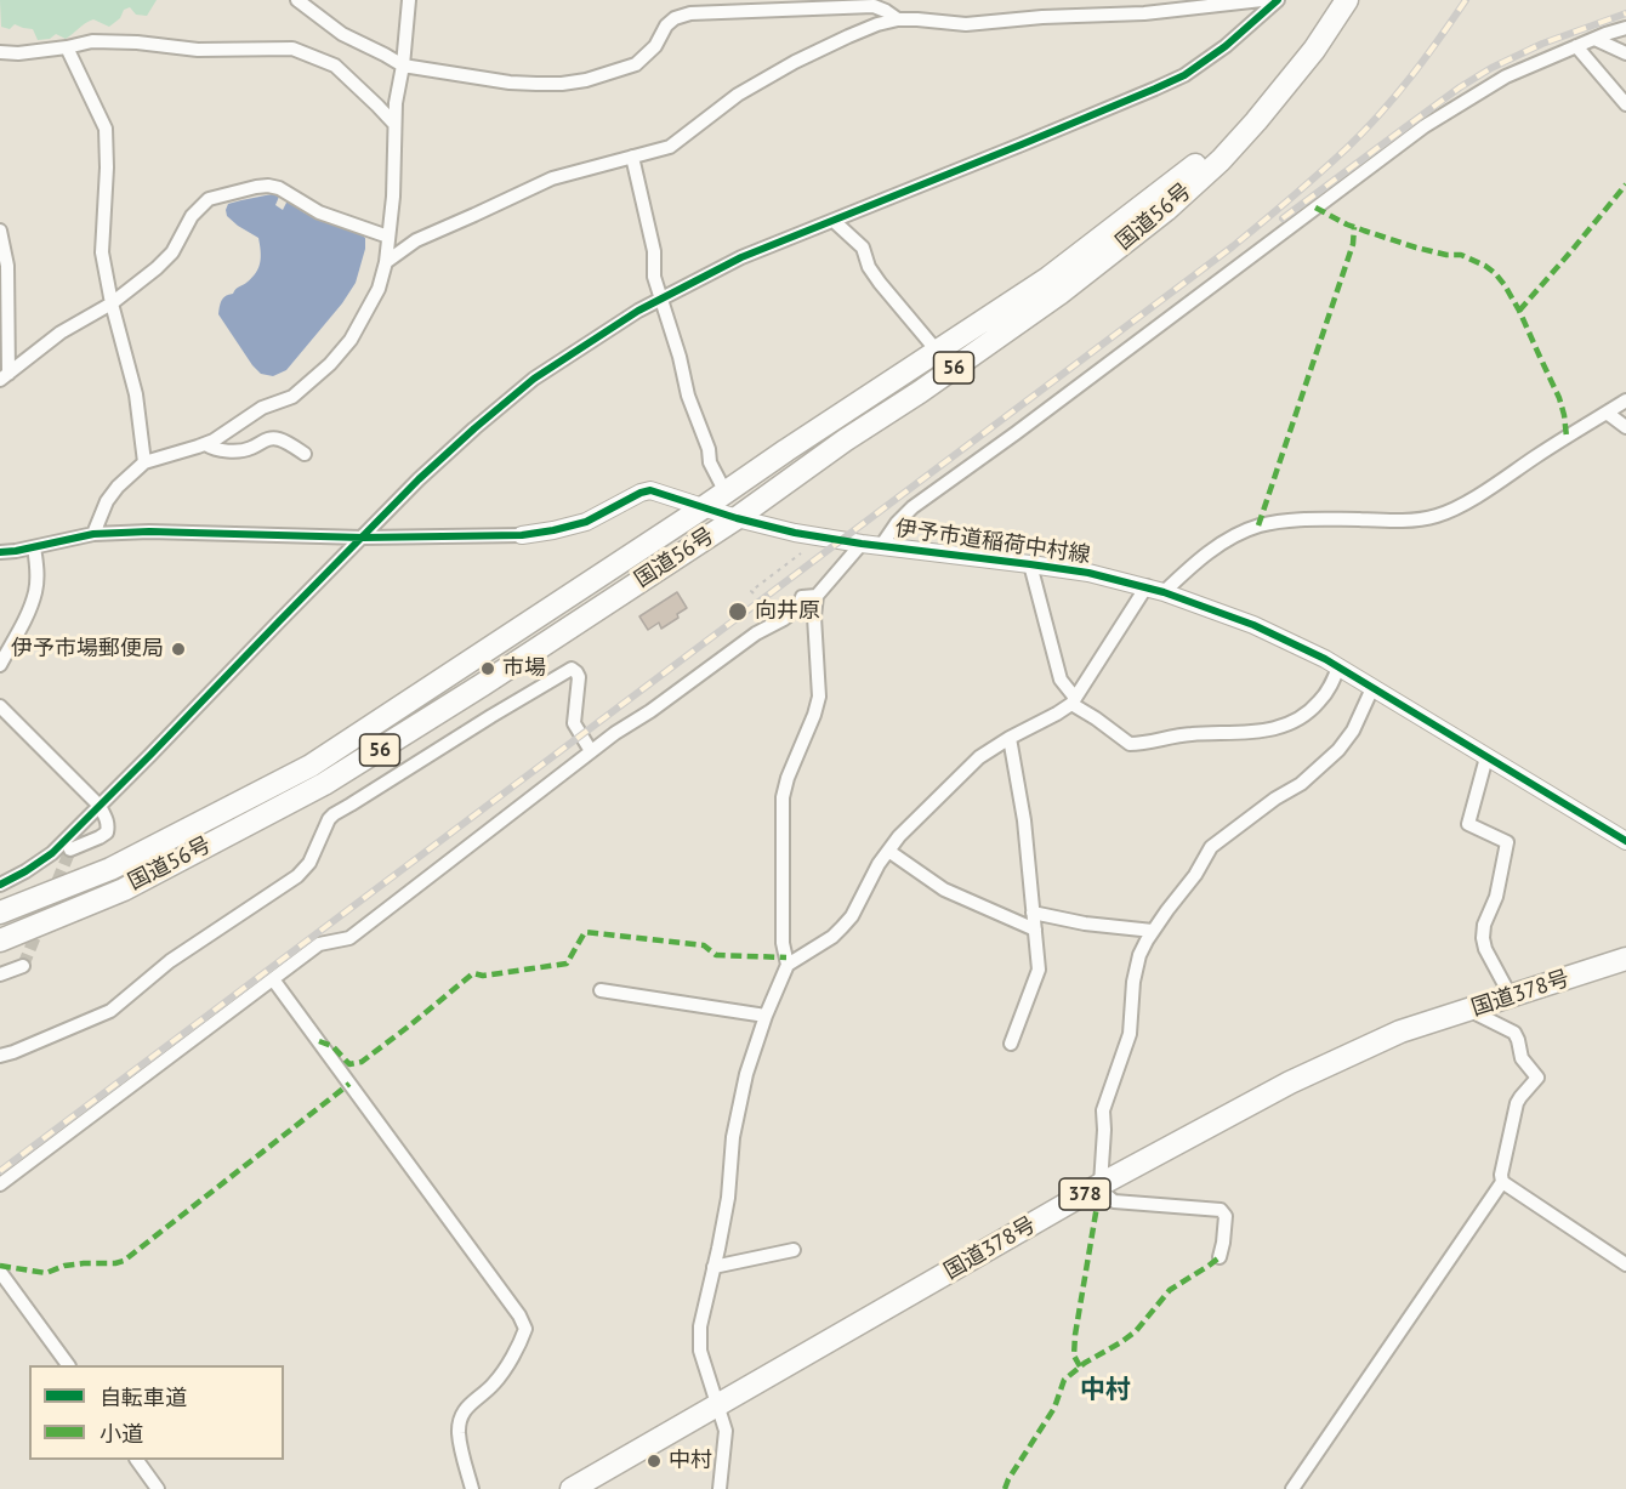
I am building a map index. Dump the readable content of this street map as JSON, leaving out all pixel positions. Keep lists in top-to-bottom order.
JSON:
{
  "streets": {
    "highway": [
      "国道56号",
      "56",
      "国道378号",
      "378"
    ],
    "street": ["伊予市道稲荷中村線"]
  },
  "crossings": [
    ["国道56号", "伊予市道稲荷中村線"]
  ],
  "districts": ["中村"],
  "places": [
    "向井原",
    "伊予市場郵便局",
    "市場",
    "中村"
  ],
  "legend": ["自転車道", "小道"]
}
